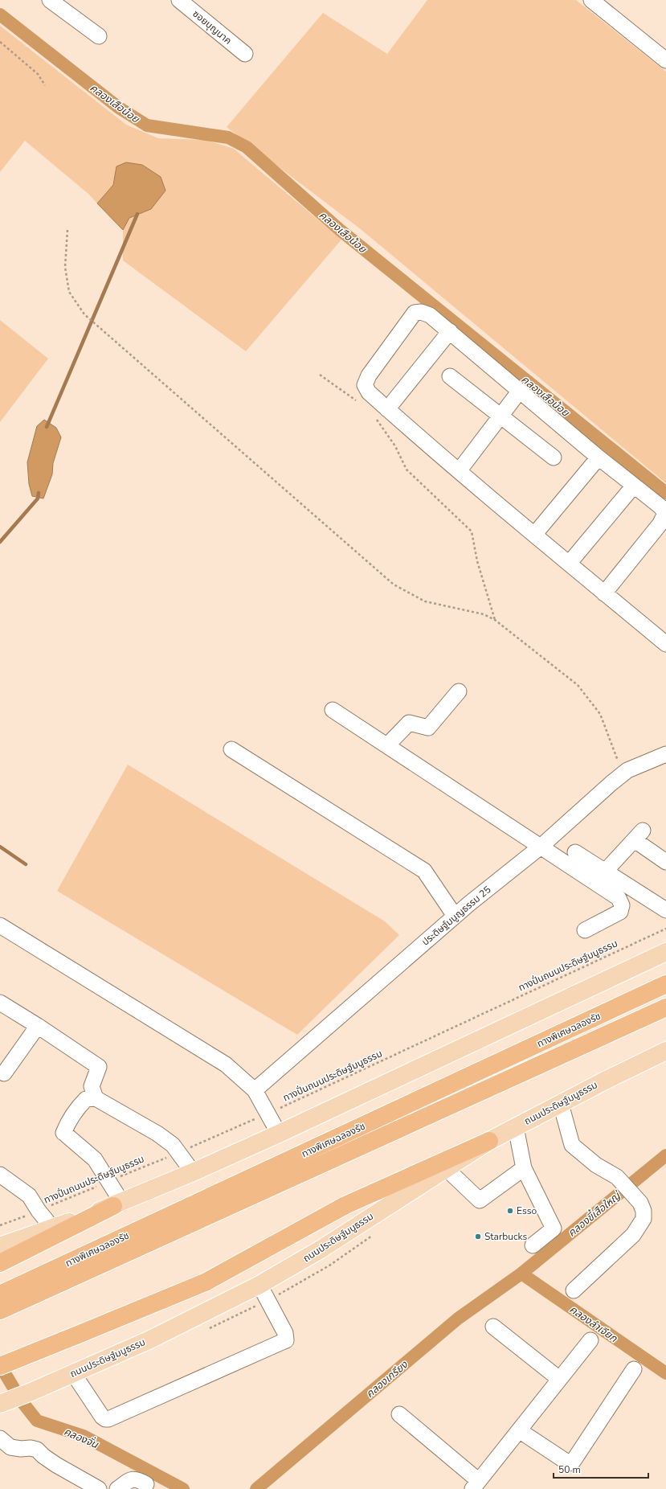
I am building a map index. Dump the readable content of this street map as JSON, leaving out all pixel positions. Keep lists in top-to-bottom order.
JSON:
{
  "streets": {
    "highway": ["ทางพิเศษฉลองรัช"],
    "main road": ["ถนนประดิษฐ์มนูธรรม"],
    "street": ["ซอยบุญนาค", "ประดิษฐ์มนูญธรรม 25"],
    "path": ["ทางปั่นถนนประดิษฐ์มนูธรรม"]
  },
  "water": [
    "คลองเสือน้อย",
    "คลองขี้เสือใหญ่",
    "คลองลำเจียก",
    "คลองเกรียง",
    "คลองจั่น"
  ],
  "places": ["Esso", "Starbucks"],
  "scale_bar": "50 m"
}
